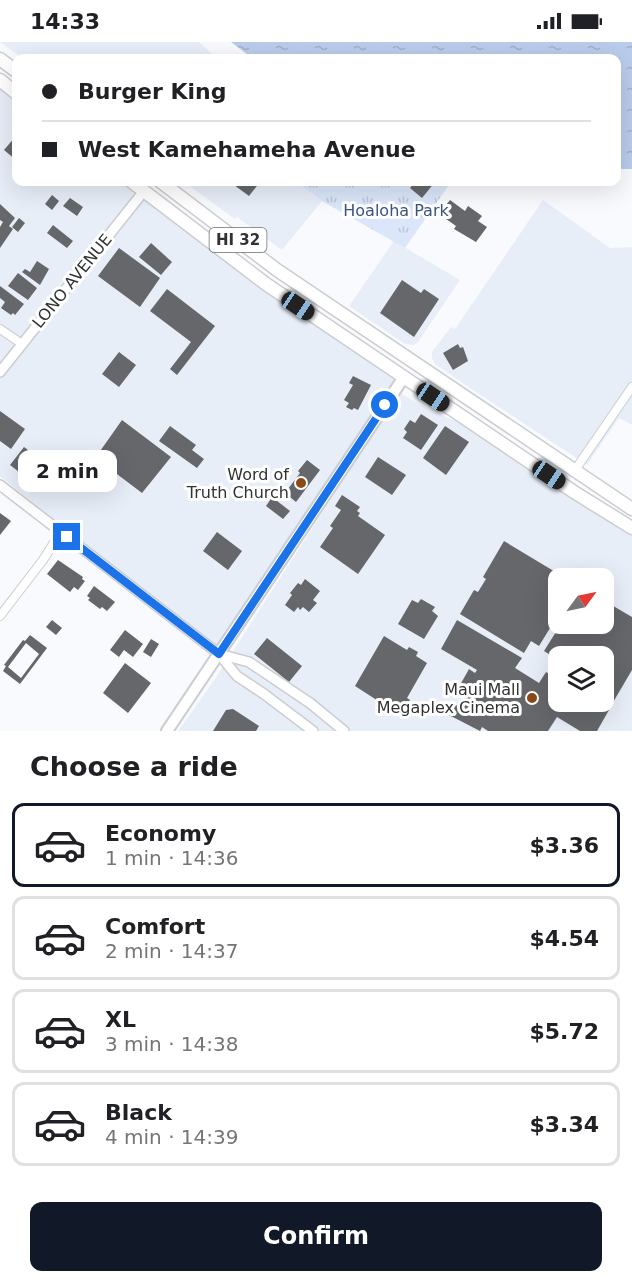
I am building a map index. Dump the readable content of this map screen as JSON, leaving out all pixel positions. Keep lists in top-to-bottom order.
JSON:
{
  "streets": {
    "main road": ["HI 32"],
    "street": ["LONO AVENUE"]
  },
  "crossings": [
    ["HI 32", "LONO AVENUE"]
  ],
  "parks": ["Hoaloha Park"],
  "places": ["Word of Truth Church", "Maui Mall Megaplex Cinema"],
  "north": "top right",
  "page": {
    "status": "14:33",
    "banner": ["Burger King", "West Kamehameha Avenue"],
    "bubble": "2 min",
    "heading": "Choose a ride",
    "list": [
      {
        "name": "Economy",
        "note": "1 min · 14:36",
        "value": "$3.36"
      },
      {
        "name": "Comfort",
        "note": "2 min · 14:37",
        "value": "$4.54"
      },
      {
        "name": "XL",
        "note": "3 min · 14:38",
        "value": "$5.72"
      },
      {
        "name": "Black",
        "note": "4 min · 14:39",
        "value": "$3.34"
      }
    ],
    "buttons": "Confirm"
  }
}
